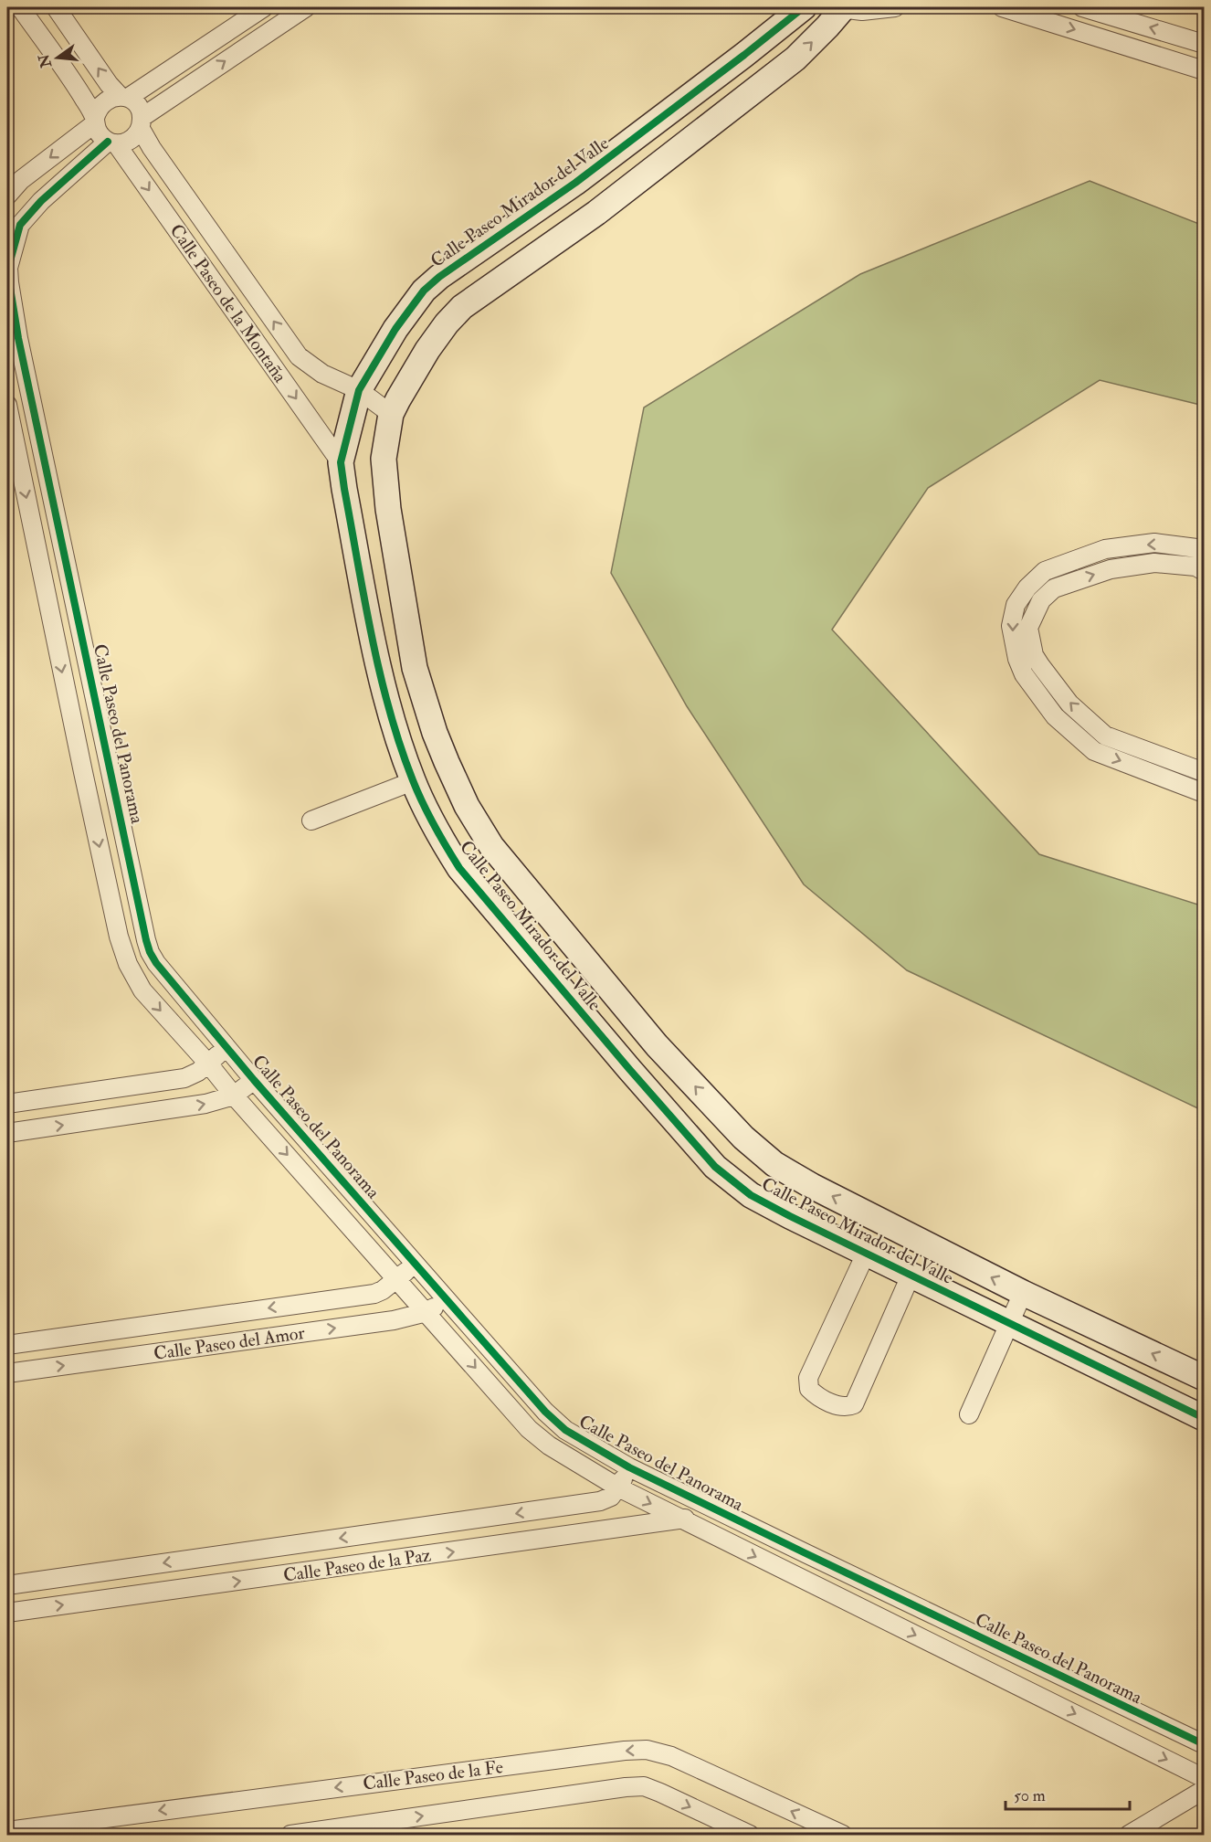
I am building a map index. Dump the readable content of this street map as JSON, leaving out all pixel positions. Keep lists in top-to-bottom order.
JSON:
{
  "streets": {
    "street": [
      "Calle Paseo Mirador del Valle",
      "Calle Paseo de la Montaña",
      "Calle Paseo del Panorama",
      "Calle Paseo del Amor",
      "Calle Paseo de la Paz",
      "Calle Paseo de la Fe"
    ]
  },
  "crossings": [
    ["Calle Paseo Mirador del Valle", "Calle Paseo de la Montaña"],
    ["Calle Paseo de la Montaña", "Calle Paseo del Panorama"],
    ["Calle Paseo del Panorama", "Calle Paseo del Amor"],
    ["Calle Paseo del Panorama", "Calle Paseo de la Paz"]
  ],
  "scale_bar": "50 m",
  "north": "left"
}
